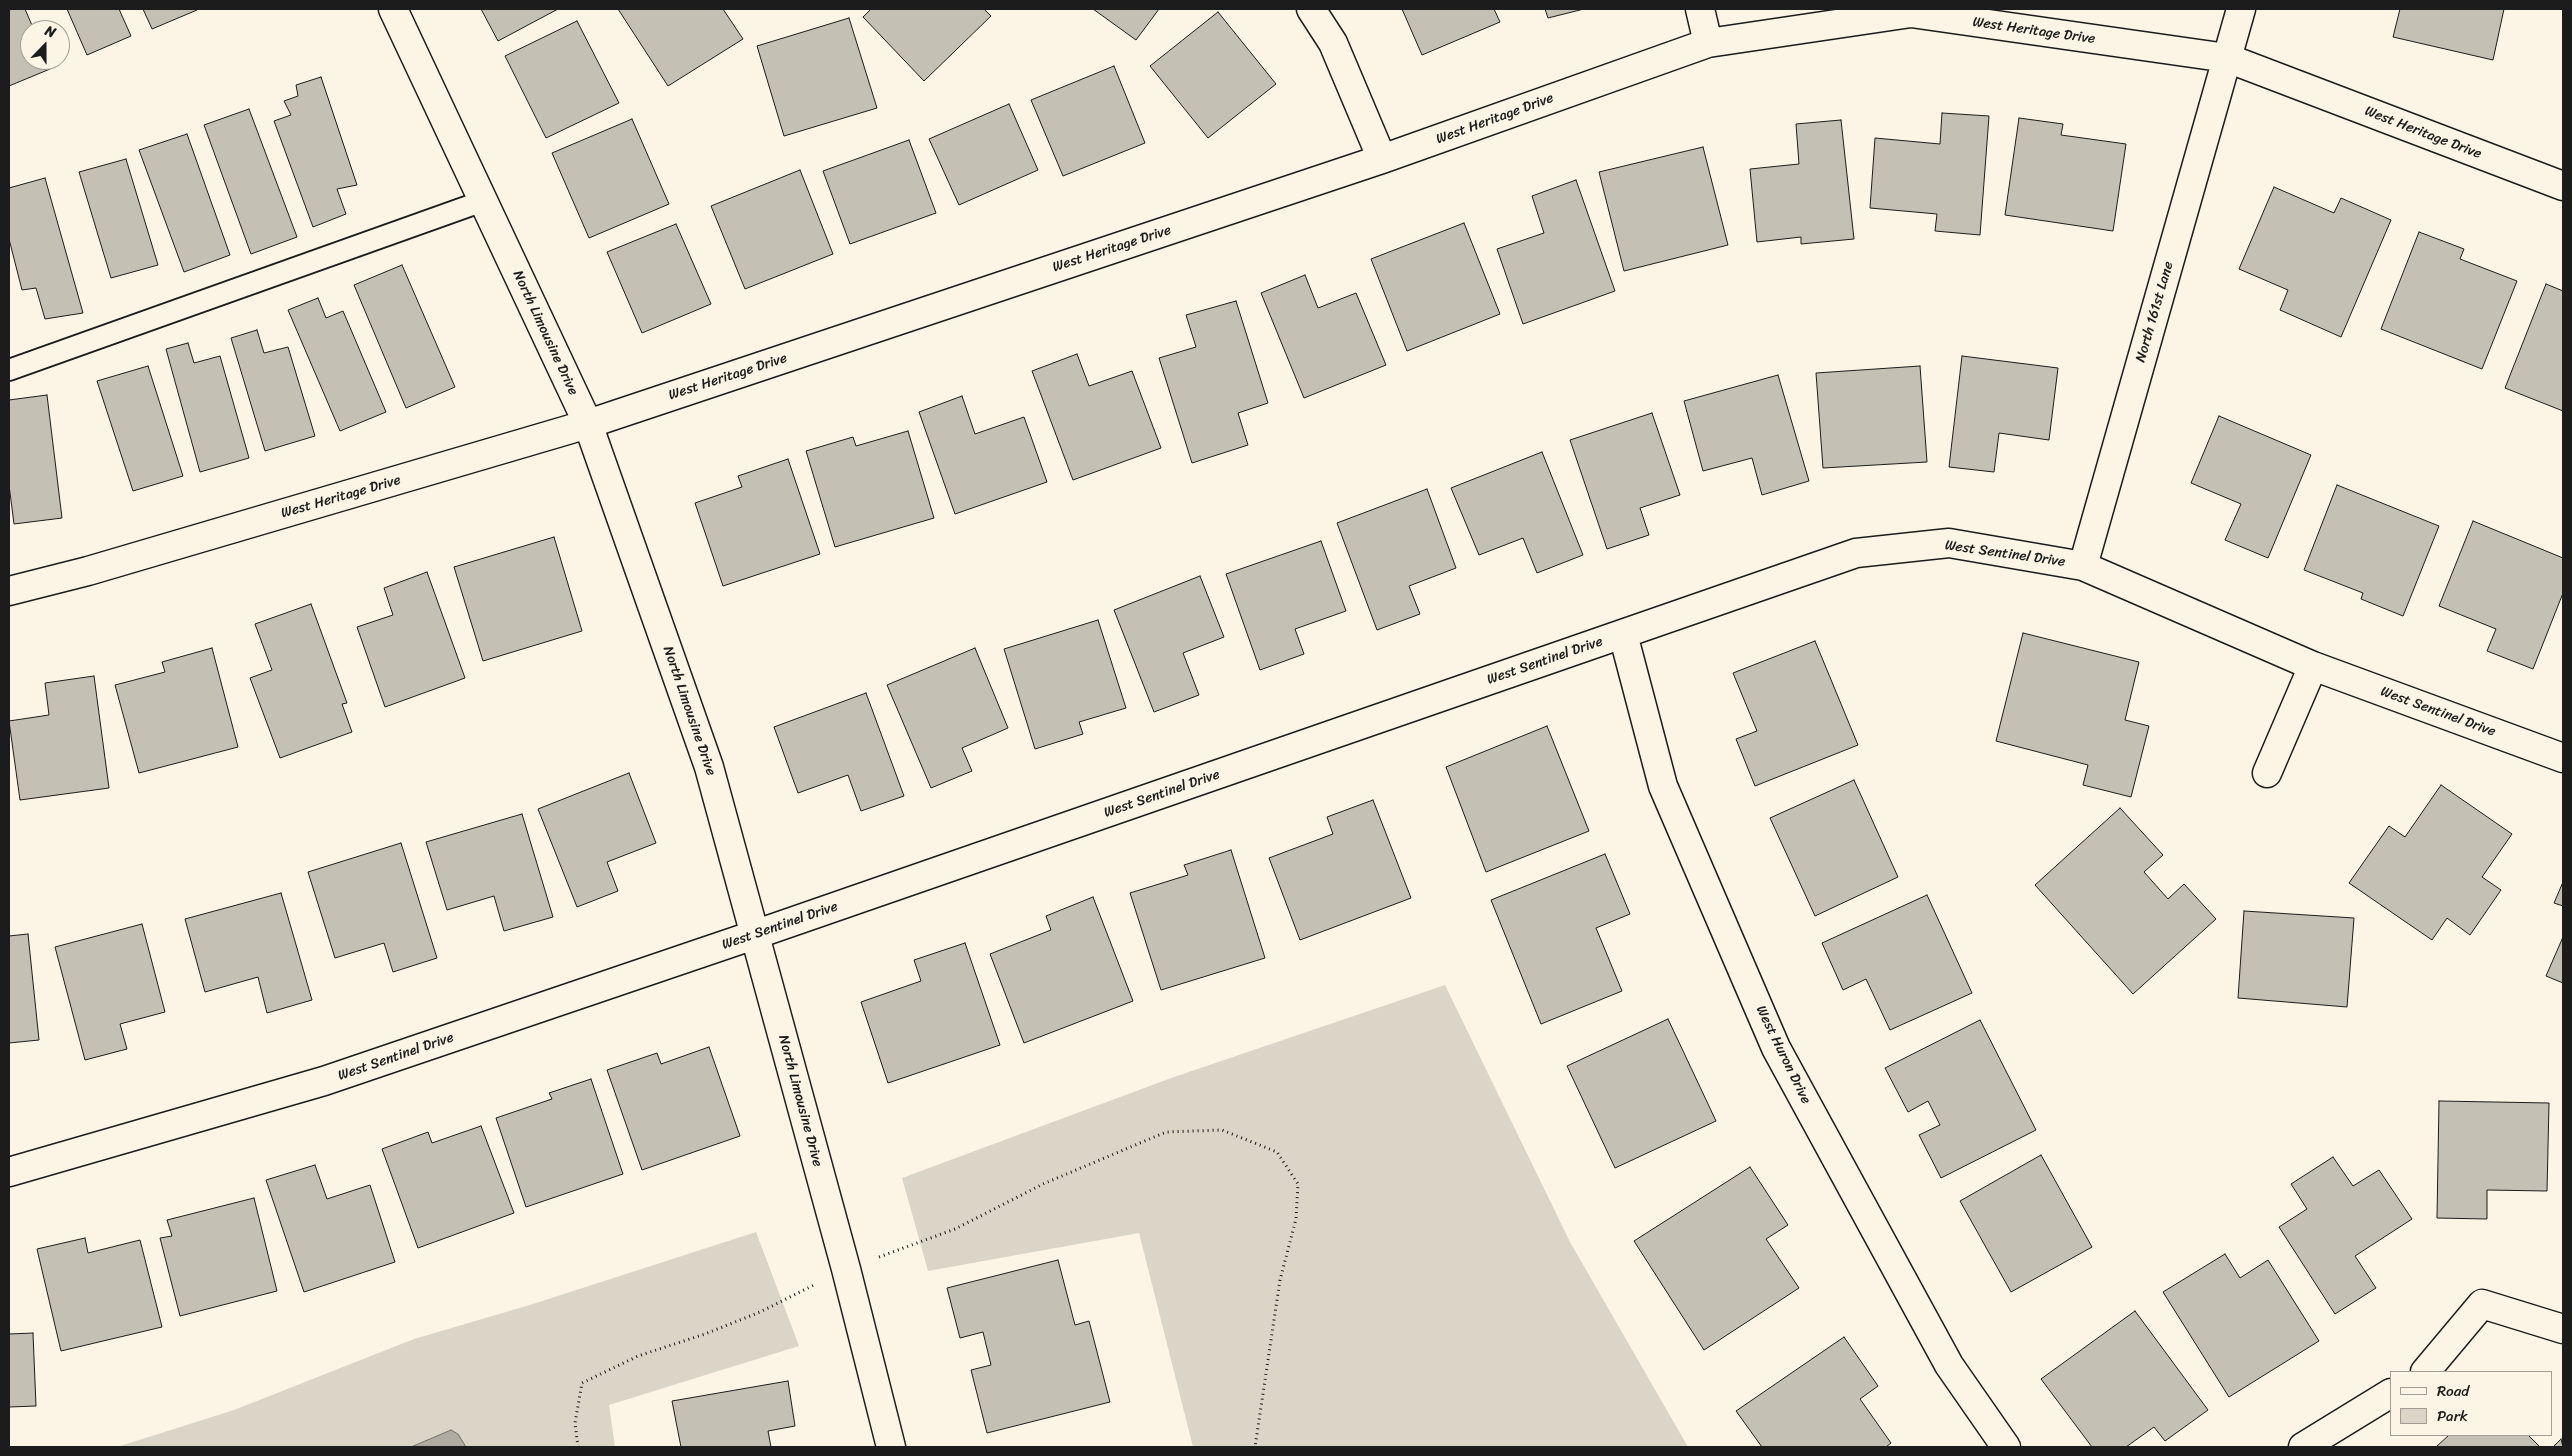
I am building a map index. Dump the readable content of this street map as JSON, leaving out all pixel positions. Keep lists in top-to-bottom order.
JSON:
{
  "streets": {
    "street": [
      "West Heritage Drive",
      "North 161st Lane",
      "North Limousine Drive",
      "West Sentinel Drive",
      "West Huron Drive"
    ]
  },
  "crossings": [
    ["West Heritage Drive", "North 161st Lane"],
    ["West Heritage Drive", "North Limousine Drive"],
    ["North 161st Lane", "West Sentinel Drive"],
    ["North Limousine Drive", "West Sentinel Drive"],
    ["West Sentinel Drive", "West Huron Drive"]
  ],
  "legend": ["Road", "Park"],
  "north": "top"
}
